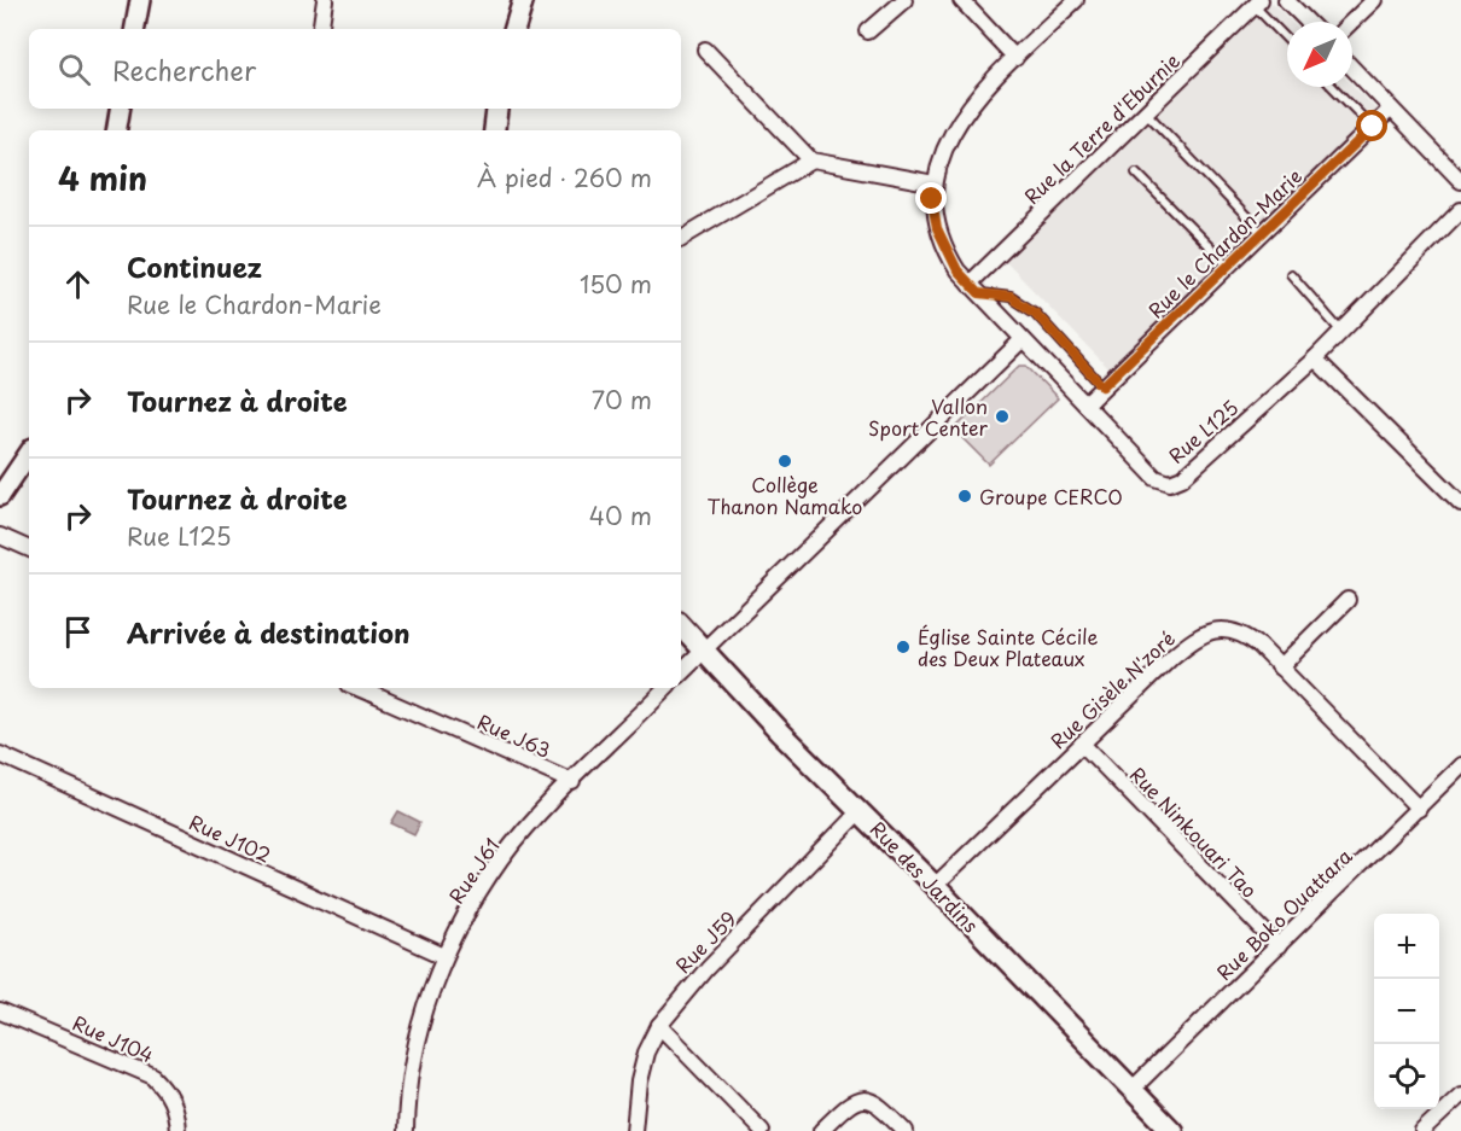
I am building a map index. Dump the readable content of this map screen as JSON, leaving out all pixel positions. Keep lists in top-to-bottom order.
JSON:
{
  "streets": {
    "main road": ["Rue des Jardins"],
    "street": [
      "Rue la Terre d'Eburnie",
      "Rue le Chardon-Marie",
      "Rue L125",
      "Rue Gisèle N'zoré",
      "Rue J63",
      "Rue Ninkouari Tao",
      "Rue J102",
      "Rue J61",
      "Rue Boko Ouattara",
      "Rue J59",
      "Rue J104"
    ]
  },
  "crossings": [
    ["Rue la Terre d'Eburnie", "Rue L125"],
    ["Rue le Chardon-Marie", "Rue L125"],
    ["Rue Gisèle N'zoré", "Rue Ninkouari Tao"],
    ["Rue Gisèle N'zoré", "Rue des Jardins"],
    ["Rue Gisèle N'zoré", "Rue Boko Ouattara"],
    ["Rue J63", "Rue J61"],
    ["Rue Ninkouari Tao", "Rue Boko Ouattara"],
    ["Rue J102", "Rue J61"],
    ["Rue des Jardins", "Rue Boko Ouattara"],
    ["Rue des Jardins", "Rue J59"]
  ],
  "places": [
    "Vallon Sport Center",
    "Collège Thanon Namako",
    "Groupe CERCO",
    "Église Sainte Cécile des Deux Plateaux"
  ],
  "north": "bottom left",
  "page": {
    "search": "Rechercher",
    "heading": ["4 min", "À pied · 260 m"],
    "list": [
      ["Continuez", "Rue le Chardon-Marie", "150 m"],
      ["Tournez à droite", "70 m"],
      ["Tournez à droite", "Rue L125", "40 m"],
      "Arrivée à destination"
    ],
    "map_buttons": ["+", "−"]
  }
}
